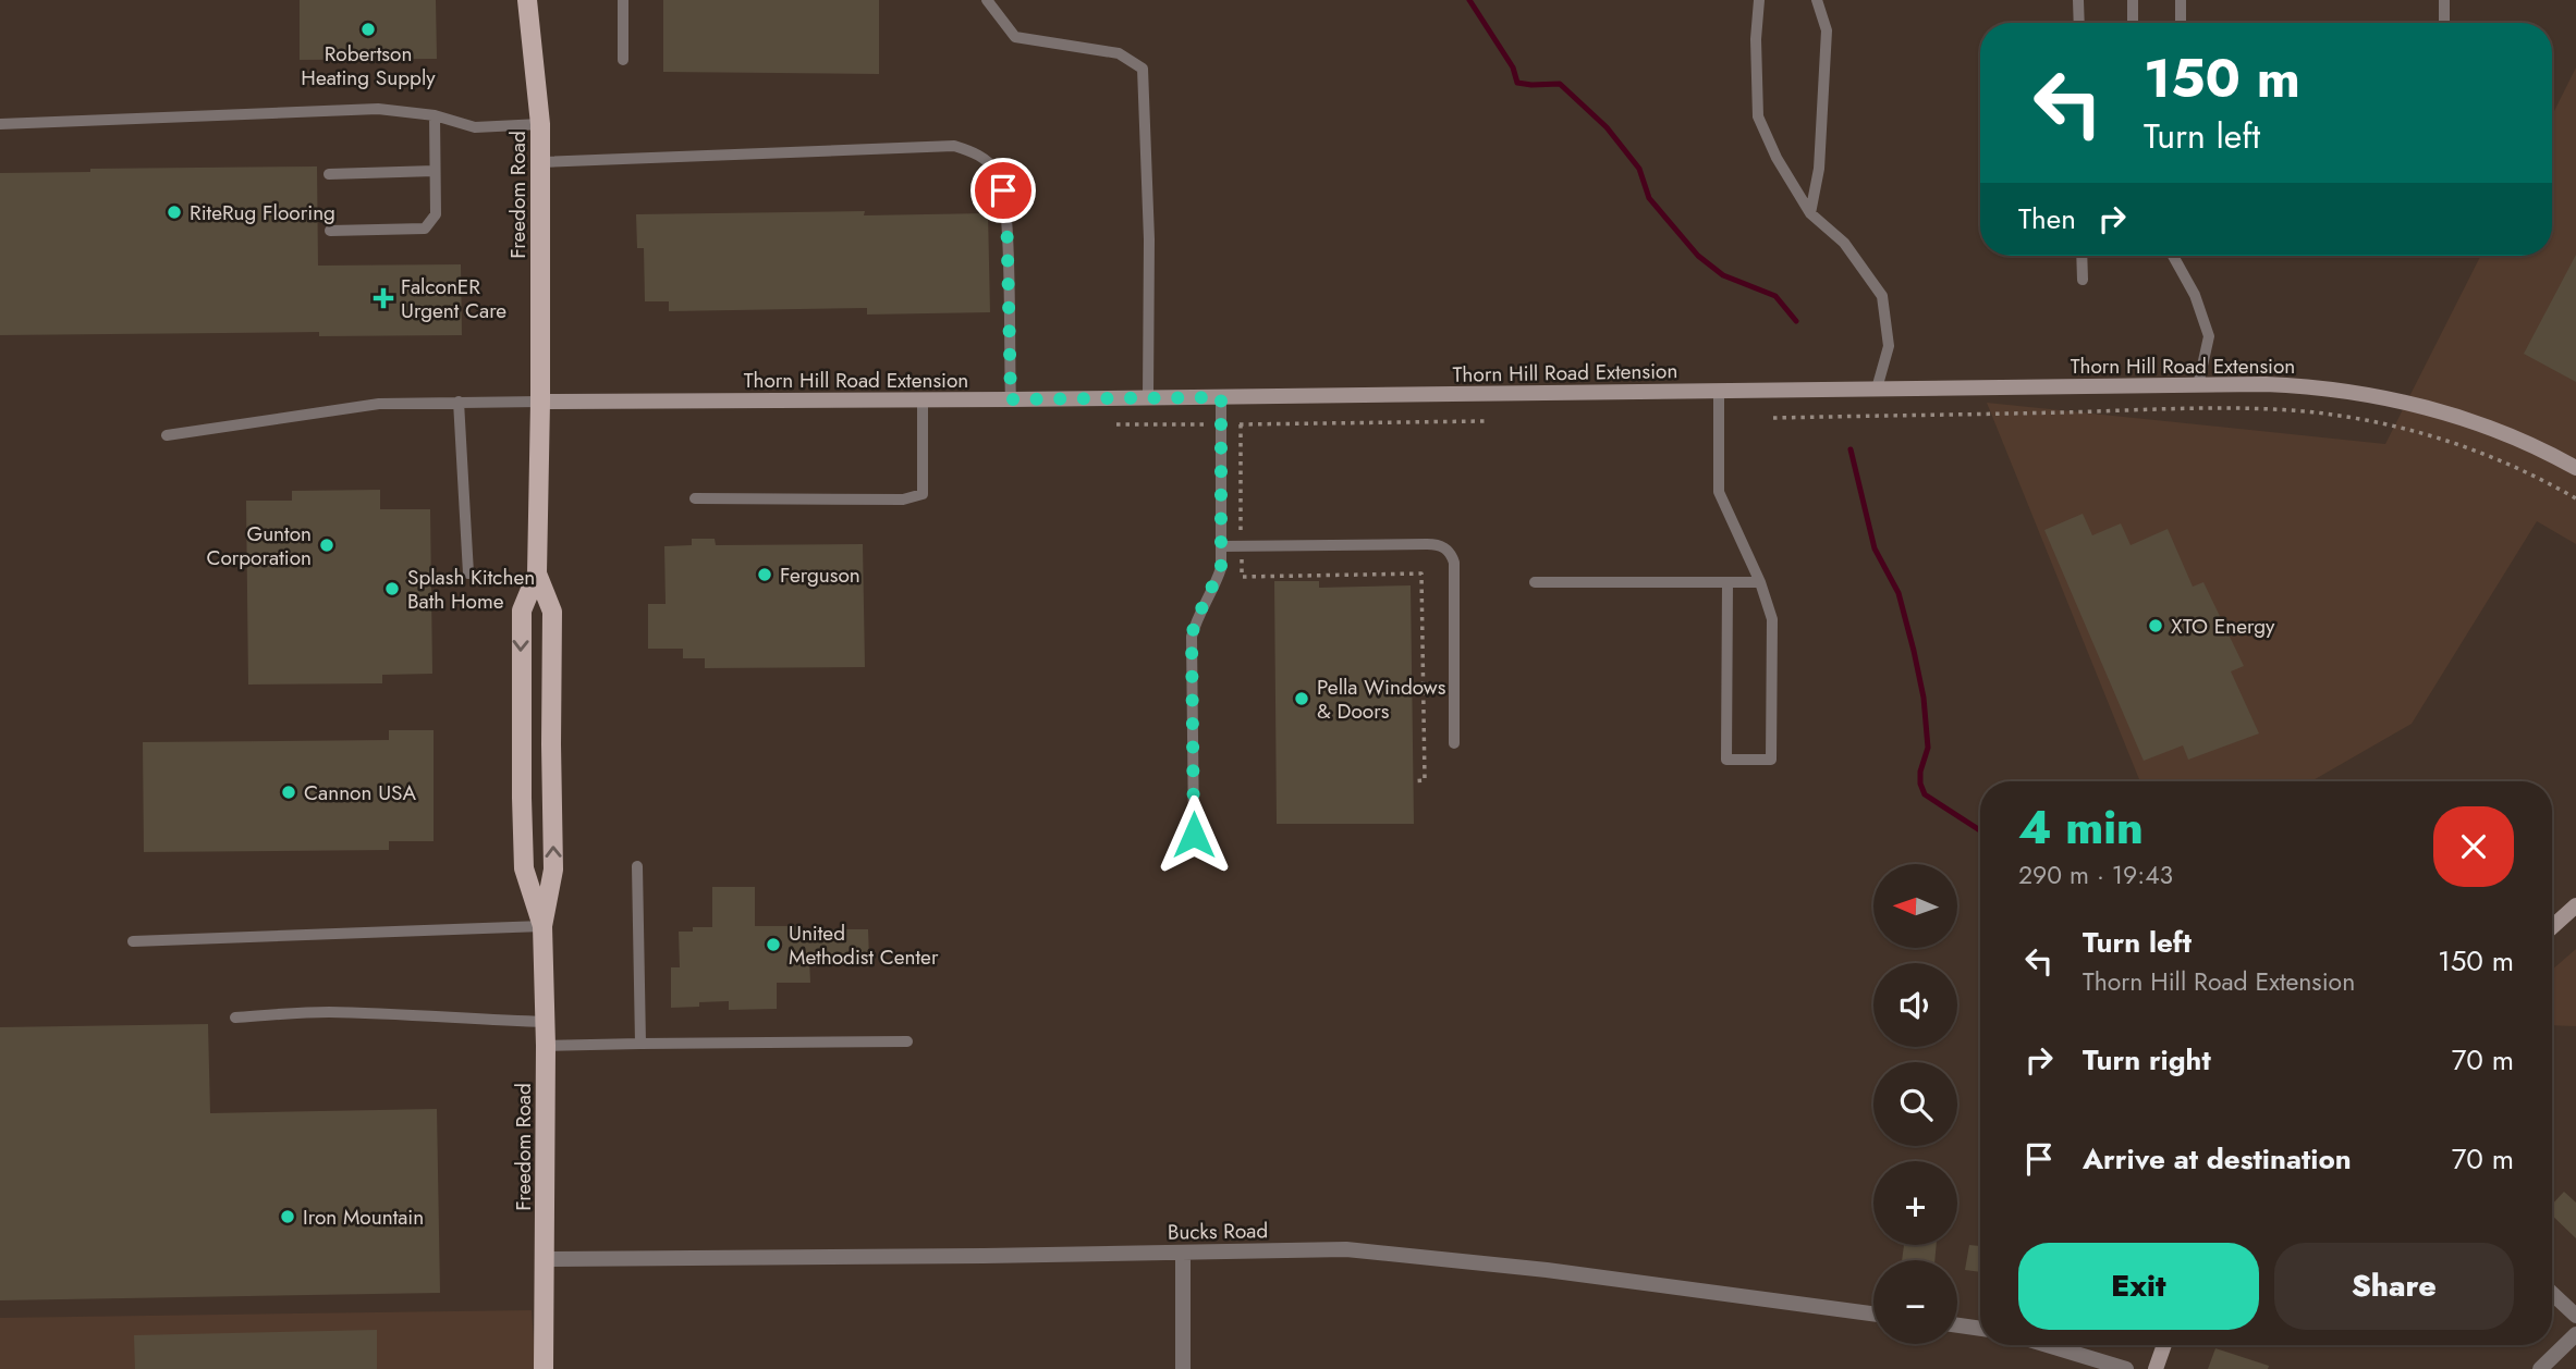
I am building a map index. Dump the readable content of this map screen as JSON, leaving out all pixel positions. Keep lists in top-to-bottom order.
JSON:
{
  "streets": {
    "main road": ["Freedom Road"],
    "street": ["Thorn Hill Road Extension", "Bucks Road"]
  },
  "crossings": [
    ["Freedom Road", "Thorn Hill Road Extension"],
    ["Freedom Road", "Bucks Road"]
  ],
  "places": {
    "other": [
      "Robertson Heating Supply",
      "RiteRug Flooring",
      "Gunton Corporation",
      "Ferguson",
      "Splash Kitchen Bath Home",
      "XTO Energy",
      "Pella Windows & Doors",
      "Cannon USA",
      "United Methodist Center",
      "Iron Mountain"
    ],
    "health": ["FalconER Urgent Care"]
  },
  "north": "left",
  "page": {
    "turn": ["150 m", "Turn left"],
    "then": "Then",
    "heading": ["4 min", "290 m · 19:43"],
    "map_buttons": ["+", "−"],
    "list": [
      {
        "name": "Turn left",
        "note": "Thorn Hill Road Extension",
        "value": "150 m"
      },
      {
        "name": "Turn right",
        "value": "70 m"
      },
      {
        "name": "Arrive at destination",
        "value": "70 m"
      }
    ],
    "buttons": ["Exit", "Share"]
  }
}
